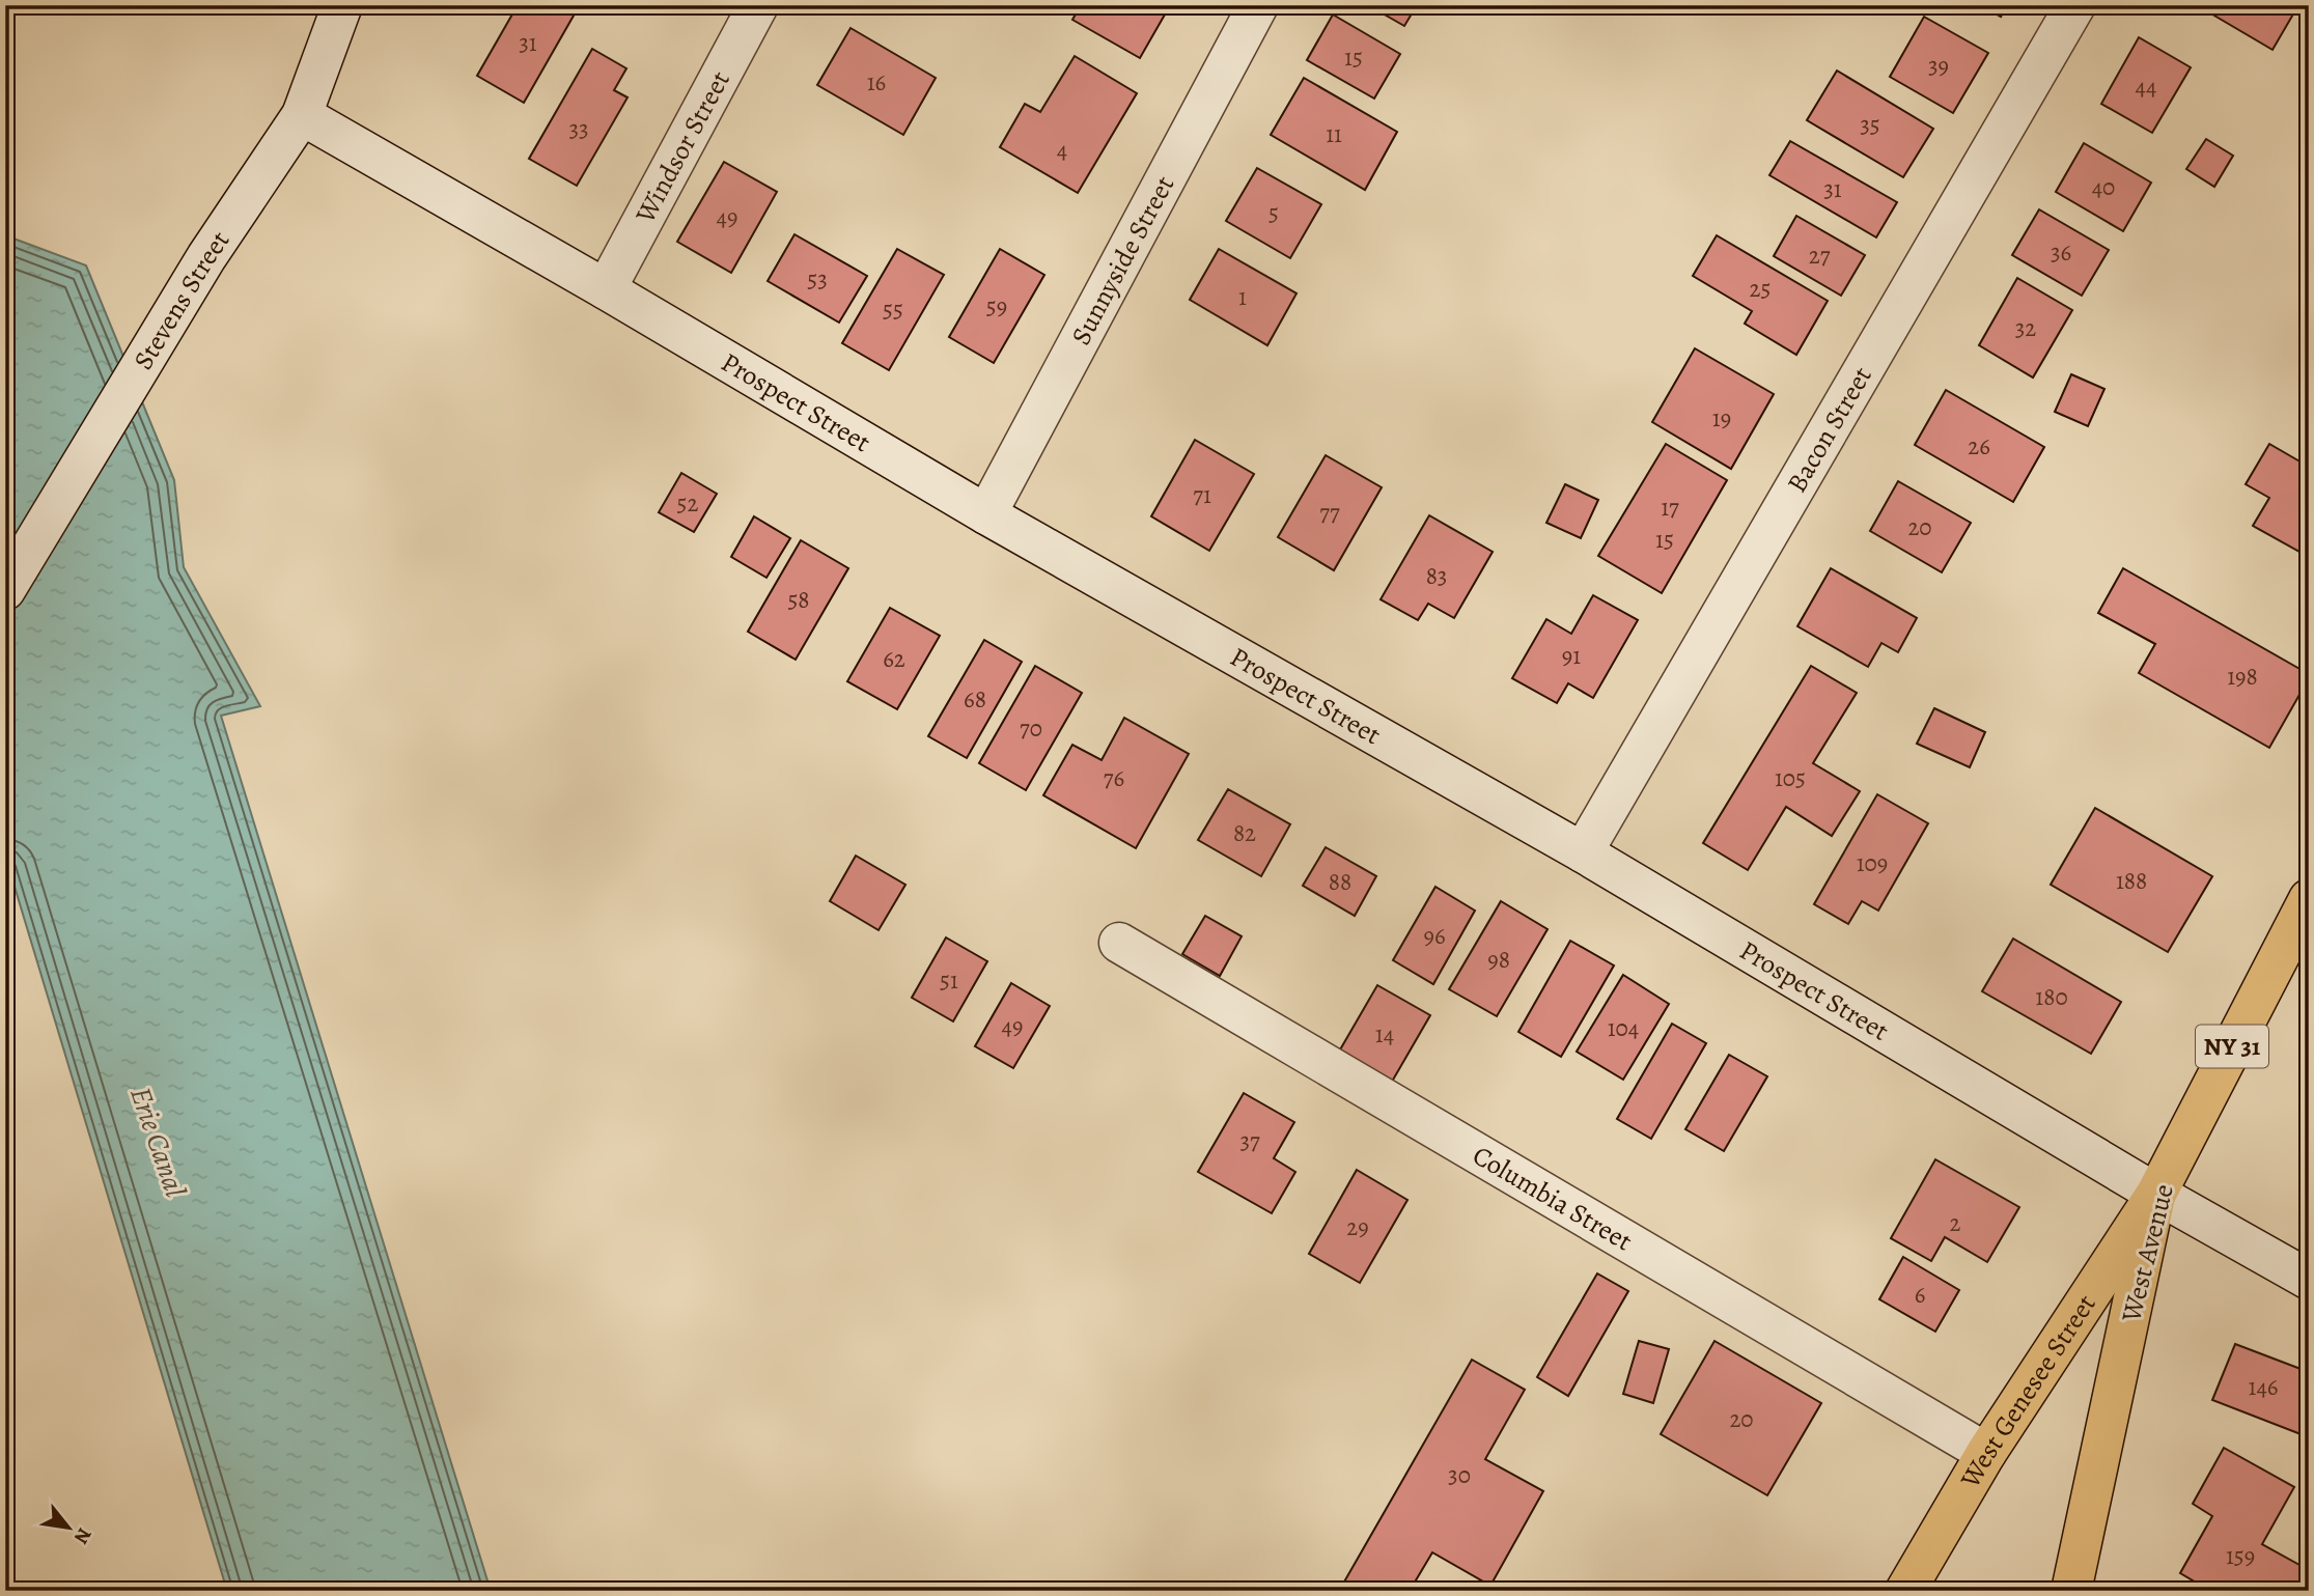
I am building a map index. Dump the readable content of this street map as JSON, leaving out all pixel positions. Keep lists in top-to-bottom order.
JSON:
{
  "streets": {
    "main road": ["NY 31", "West Avenue", "West Genesee Street"],
    "street": [
      "Windsor Street",
      "Sunnyside Street",
      "Stevens Street",
      "Prospect Street",
      "Bacon Street",
      "Columbia Street"
    ]
  },
  "crossings": [
    ["Windsor Street", "Prospect Street"],
    ["Sunnyside Street", "Prospect Street"],
    ["Stevens Street", "Prospect Street"],
    ["Prospect Street", "Bacon Street"],
    ["Prospect Street", "West Avenue"],
    ["Prospect Street", "West Genesee Street"],
    ["Columbia Street", "West Genesee Street"],
    ["West Avenue", "West Genesee Street"]
  ],
  "water": ["Erie Canal"],
  "house_numbers": [
    "31",
    "15",
    "39",
    "16",
    "44",
    "35",
    "33",
    "11",
    "4",
    "40",
    "31",
    "5",
    "49",
    "36",
    "27",
    "53",
    "25",
    "1",
    "59",
    "55",
    "32",
    "19",
    "26",
    "71",
    "52",
    "17",
    "77",
    "20",
    "15",
    "83",
    "58",
    "91",
    "62",
    "198",
    "68",
    "70",
    "76",
    "105",
    "82",
    "109",
    "188",
    "88",
    "96",
    "98",
    "51",
    "180",
    "49",
    "104",
    "14",
    "37",
    "2",
    "29",
    "6",
    "146",
    "20",
    "30",
    "159"
  ],
  "north": "bottom right"
}
